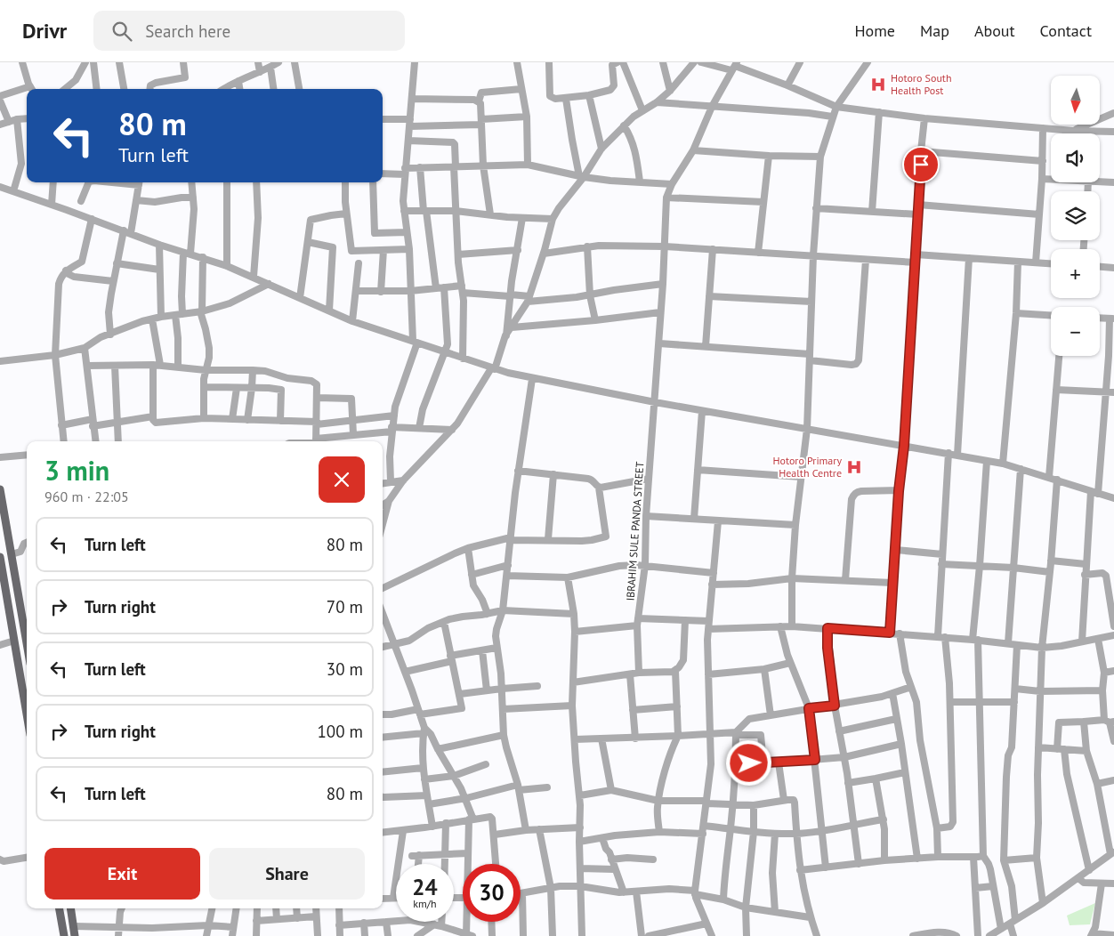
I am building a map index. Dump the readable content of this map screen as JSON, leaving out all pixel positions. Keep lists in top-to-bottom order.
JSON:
{
  "streets": {
    "street": ["IBRAHIM SULE PANDA STREET"]
  },
  "places": {
    "hospital": ["Hotoro South Health Post", "Hotoro Primary Health Centre"]
  },
  "north": "bottom",
  "page": {
    "header": "Drivr",
    "search": "Search here",
    "nav": [
      "Home",
      "Map",
      "About",
      "Contact"
    ],
    "map_buttons": ["+", "−"],
    "turn": ["80 m", "Turn left"],
    "heading": ["3 min", "960 m · 22:05"],
    "list": [
      {
        "name": "Turn left",
        "value": "80 m"
      },
      {
        "name": "Turn right",
        "value": "70 m"
      },
      {
        "name": "Turn left",
        "value": "30 m"
      },
      {
        "name": "Turn right",
        "value": "100 m"
      },
      {
        "name": "Turn left",
        "value": "80 m"
      }
    ],
    "buttons": ["Exit", "Share"],
    "speed": "24 km/h",
    "limit": "30"
  }
}
